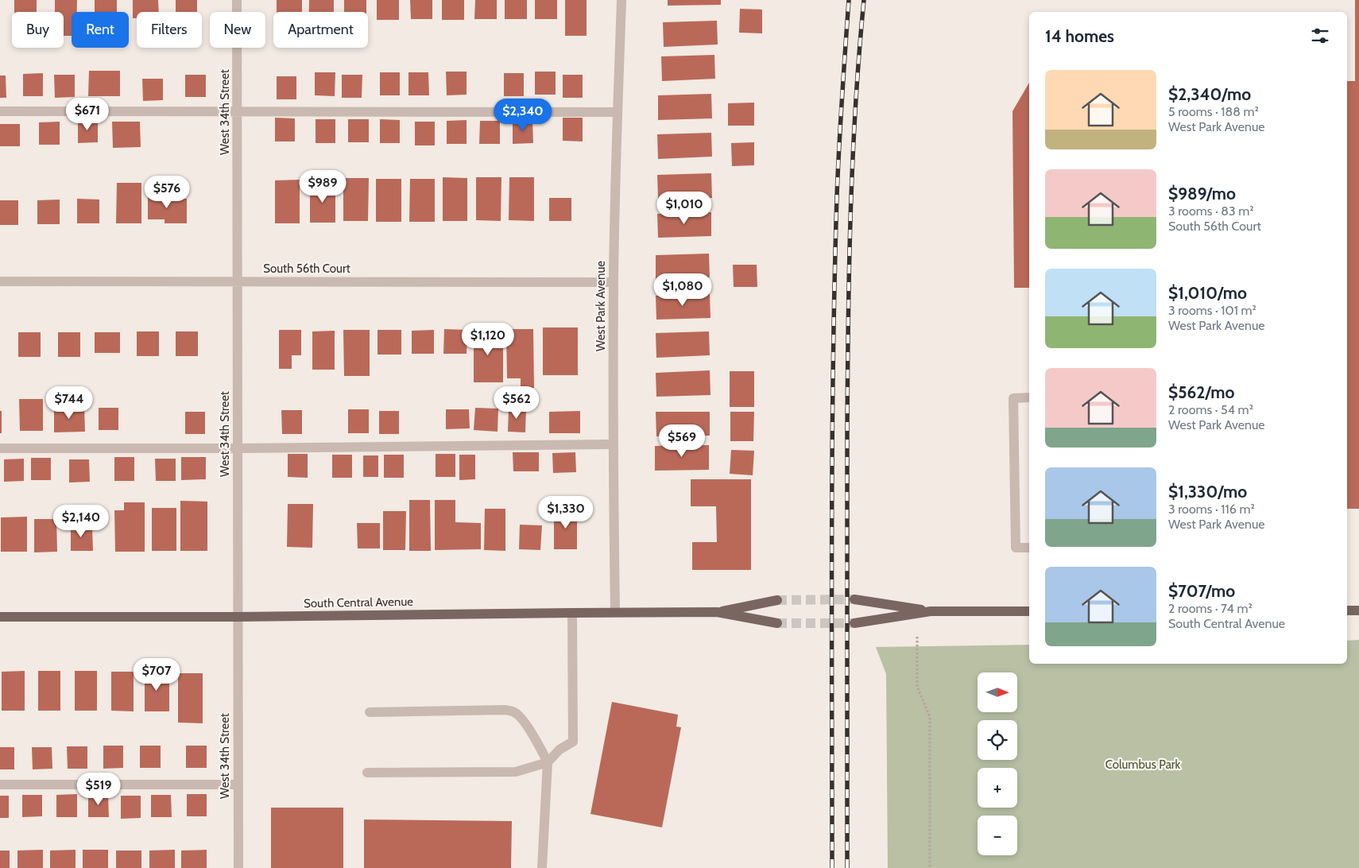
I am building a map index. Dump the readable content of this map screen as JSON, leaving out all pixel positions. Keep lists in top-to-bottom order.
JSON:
{
  "streets": {
    "main road": ["South Central Avenue"],
    "street": ["West 34th Street", "South 56th Court", "West Park Avenue"]
  },
  "crossings": [
    ["West 34th Street", "South 56th Court"],
    ["West 34th Street", "South Central Avenue"],
    ["South 56th Court", "West Park Avenue"],
    ["West Park Avenue", "South Central Avenue"]
  ],
  "parks": ["Columbus Park"],
  "north": "right",
  "page": {
    "chip": [
      "Buy",
      "Rent",
      "Filters",
      "New",
      "Apartment"
    ],
    "heading": "14 homes",
    "list": [
      {
        "name": "$2,340/mo",
        "note": "5 rooms · 188 m² · West Park Avenue"
      },
      {
        "name": "$989/mo",
        "note": "3 rooms · 83 m² · South 56th Court"
      },
      {
        "name": "$1,010/mo",
        "note": "3 rooms · 101 m² · West Park Avenue"
      },
      {
        "name": "$562/mo",
        "note": "2 rooms · 54 m² · West Park Avenue"
      },
      {
        "name": "$1,330/mo",
        "note": "3 rooms · 116 m² · West Park Avenue"
      },
      {
        "name": "$707/mo",
        "note": "2 rooms · 74 m² · South Central Avenue"
      }
    ],
    "price": [
      "$671",
      "$2,340",
      "$989",
      "$576",
      "$1,010",
      "$1,080",
      "$1,120",
      "$744",
      "$562",
      "$569",
      "$1,330",
      "$2,140",
      "$707",
      "$519"
    ],
    "map_buttons": ["+", "−"]
  }
}
